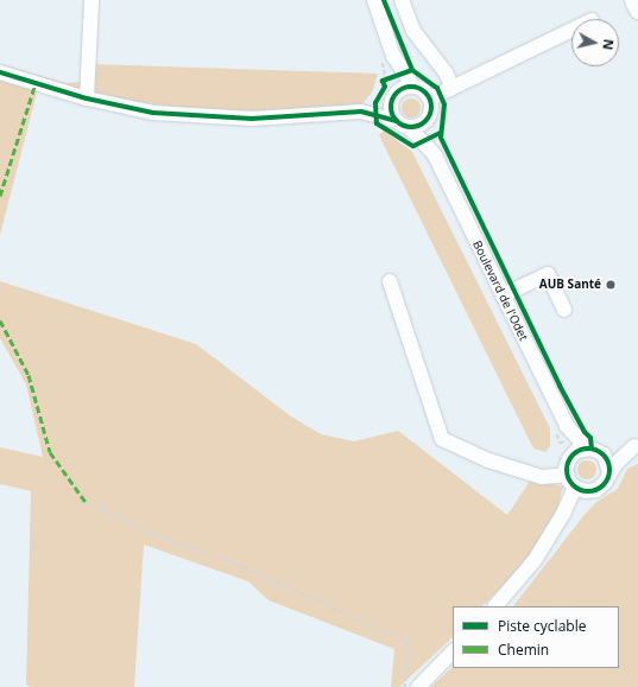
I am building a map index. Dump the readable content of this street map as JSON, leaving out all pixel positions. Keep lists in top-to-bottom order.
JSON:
{
  "streets": {
    "street": ["Boulevard de l'Odet"]
  },
  "places": ["AUB Santé"],
  "legend": ["Piste cyclable", "Chemin"],
  "north": "right"
}
